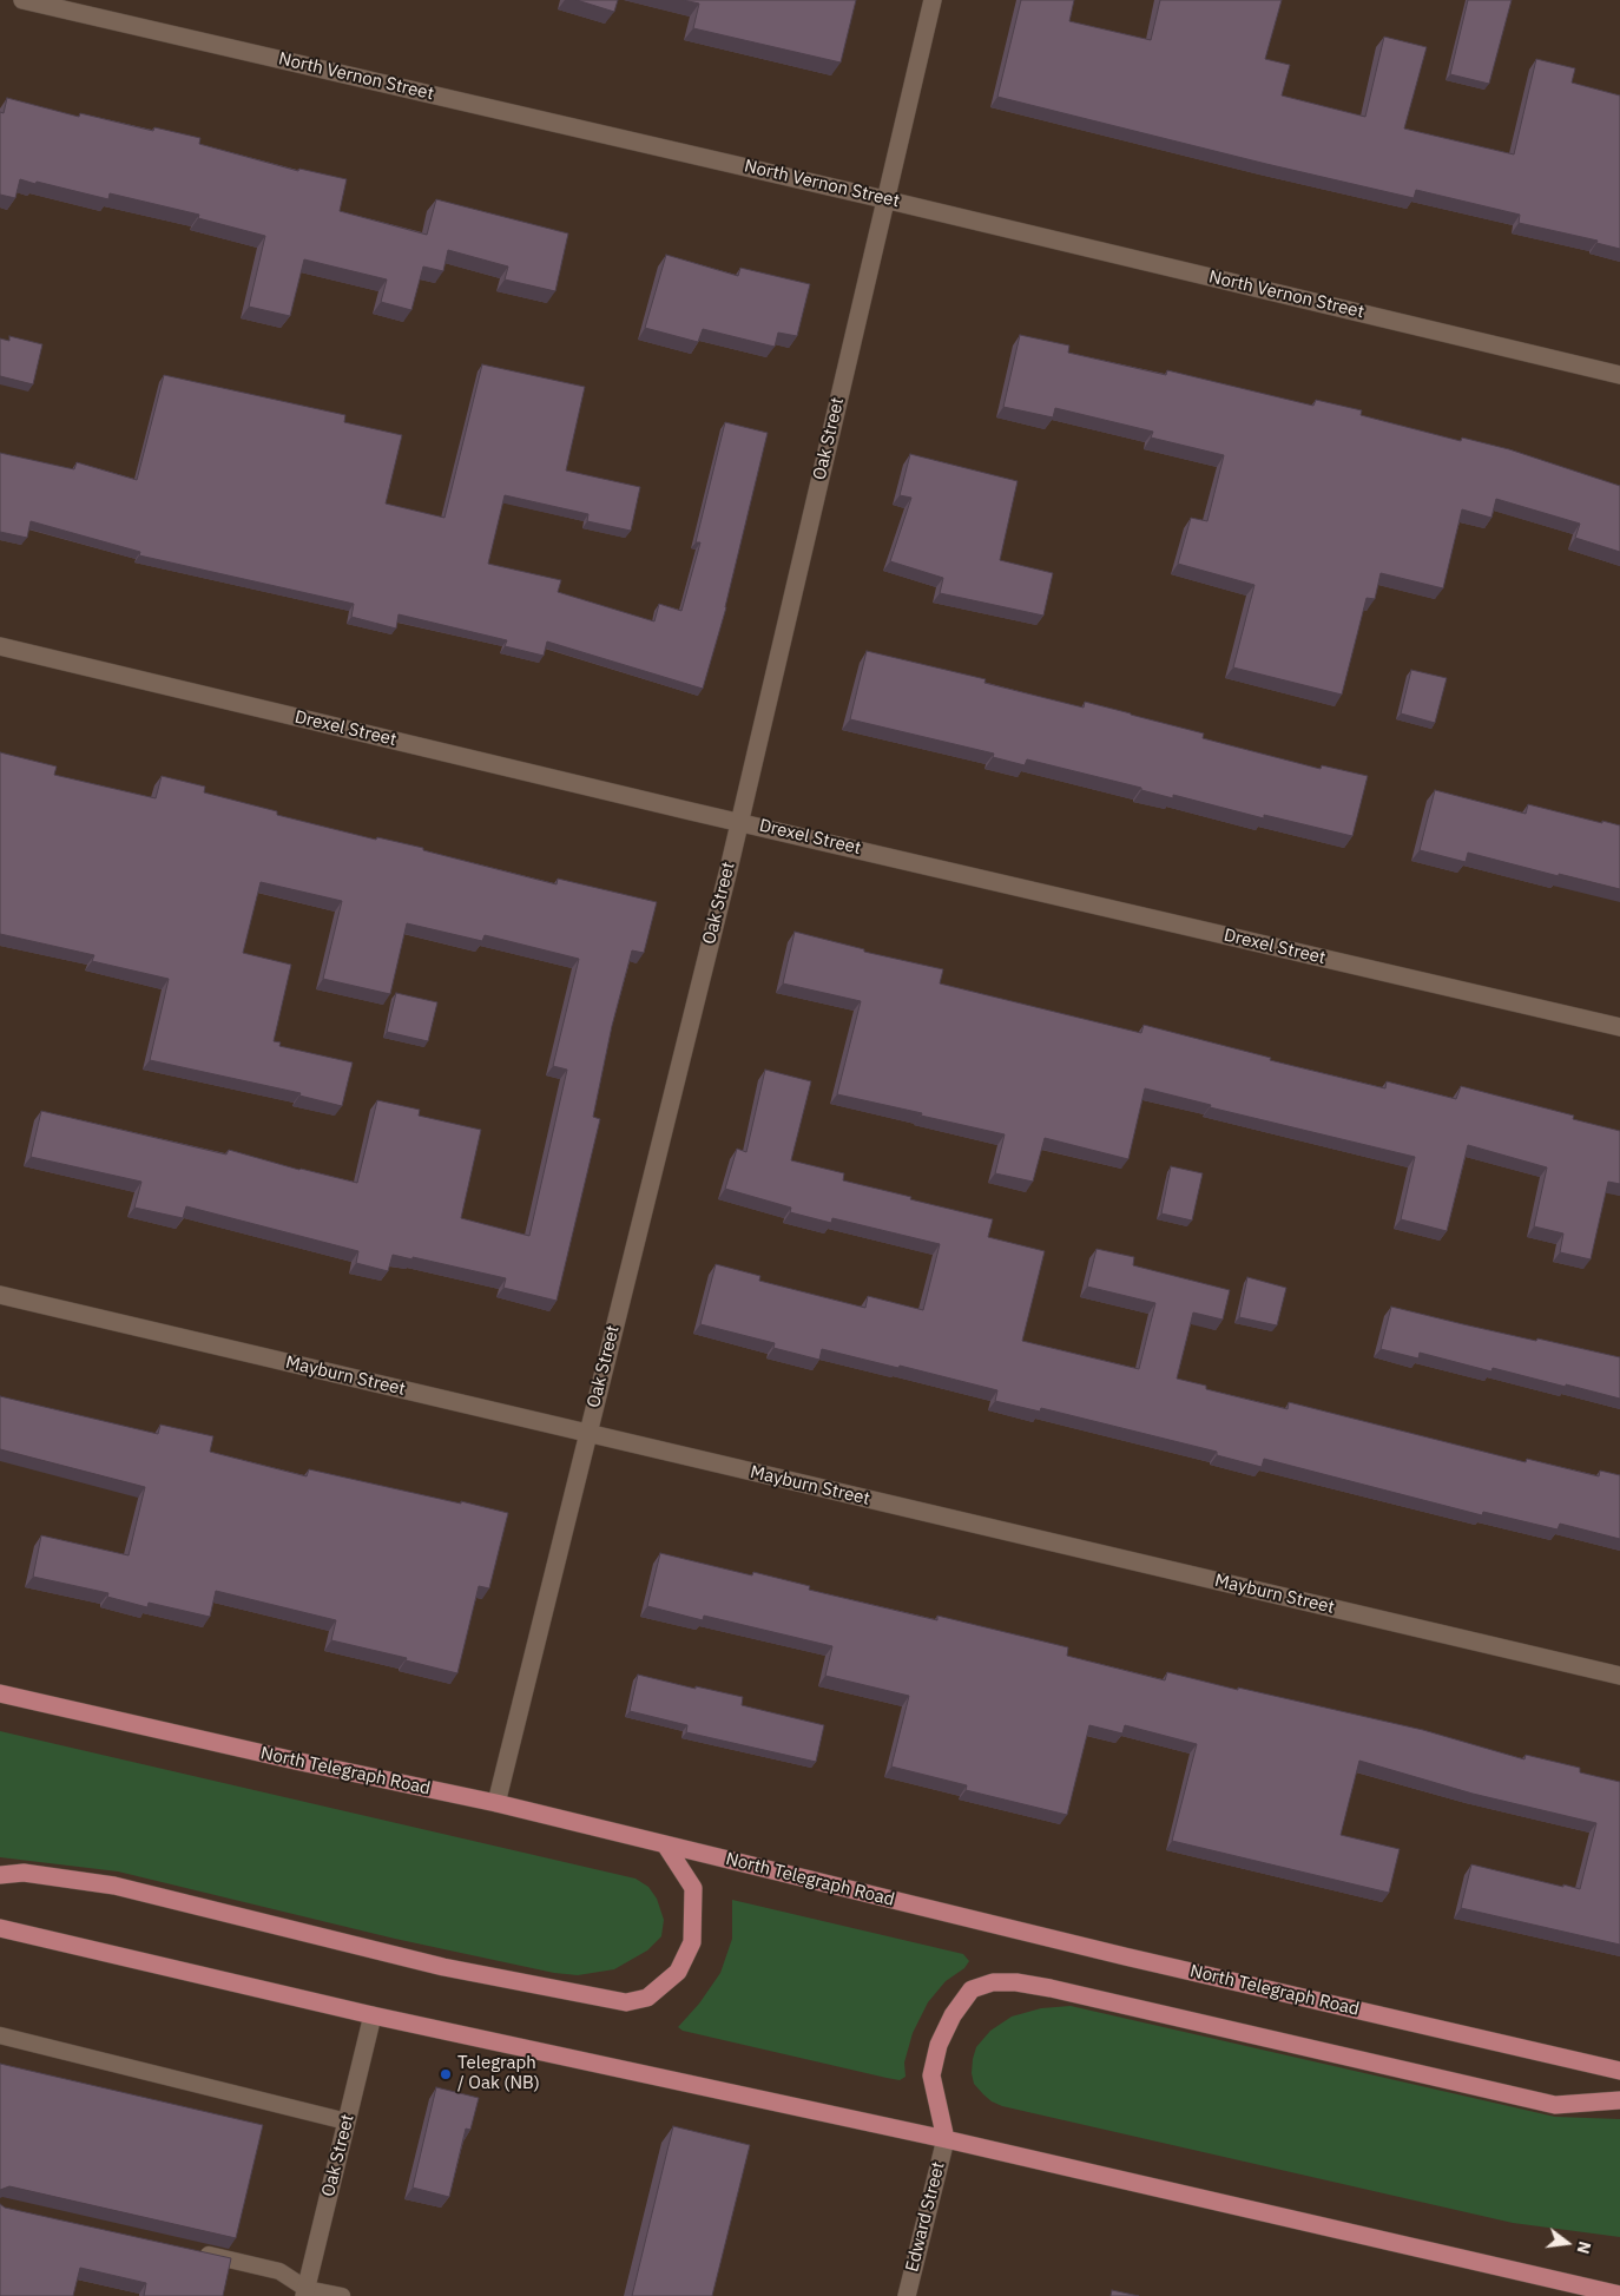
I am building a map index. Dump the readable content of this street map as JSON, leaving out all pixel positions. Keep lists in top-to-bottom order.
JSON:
{
  "streets": {
    "main road": ["North Telegraph Road"],
    "street": [
      "North Vernon Street",
      "Oak Street",
      "Drexel Street",
      "Mayburn Street",
      "Edward Street"
    ]
  },
  "crossings": [
    ["North Vernon Street", "Oak Street"],
    ["Oak Street", "Drexel Street"],
    ["Oak Street", "Mayburn Street"],
    ["Oak Street", "North Telegraph Road"]
  ],
  "places": ["Telegraph / Oak (NB)"],
  "north": "right"
}
